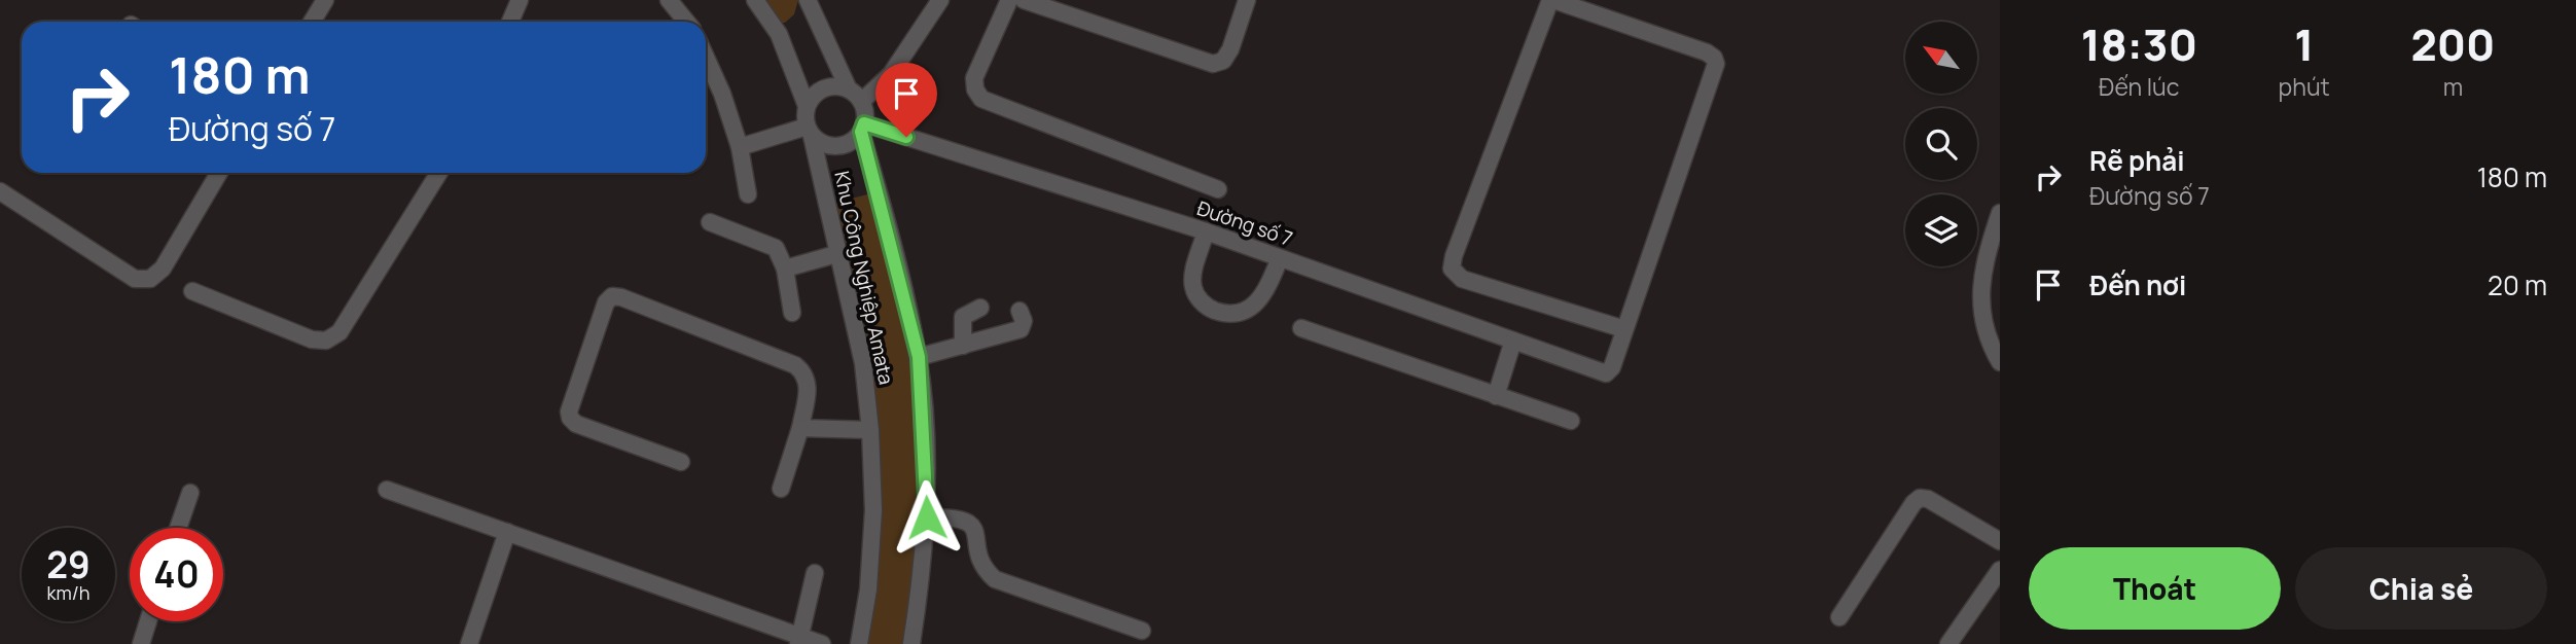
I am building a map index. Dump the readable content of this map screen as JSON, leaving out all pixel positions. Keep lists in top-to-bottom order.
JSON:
{
  "streets": {
    "street": ["Đường số 7", "Khu Công Nghiệp Amata"]
  },
  "crossings": [
    ["Đường số 7", "Khu Công Nghiệp Amata"]
  ],
  "north": "top left",
  "page": {
    "eta": [
      "18:30",
      "Đến lúc",
      "1",
      "phút",
      "200",
      "m"
    ],
    "turn": ["180 m", "Đường số 7"],
    "list": [
      {
        "name": "Rẽ phải",
        "note": "Đường số 7",
        "value": "180 m"
      },
      {
        "name": "Đến nơi",
        "value": "20 m"
      }
    ],
    "speed": "29 km/h",
    "limit": "40",
    "buttons": ["Thoát", "Chia sẻ"]
  }
}
